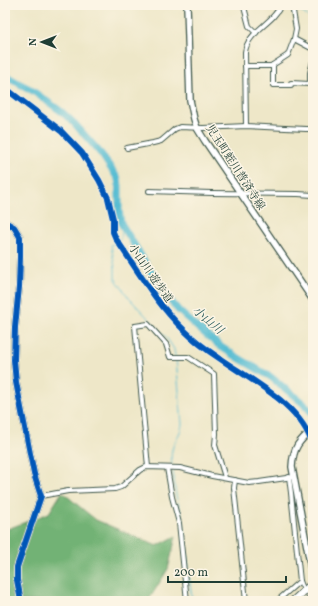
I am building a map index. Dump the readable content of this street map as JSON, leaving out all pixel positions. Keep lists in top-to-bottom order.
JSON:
{
  "streets": {
    "main road": ["児玉町蛭川普済寺線"],
    "cycle path": ["小山川 遊歩道"]
  },
  "water": ["小山川"],
  "scale_bar": "200 m",
  "north": "left"
}
